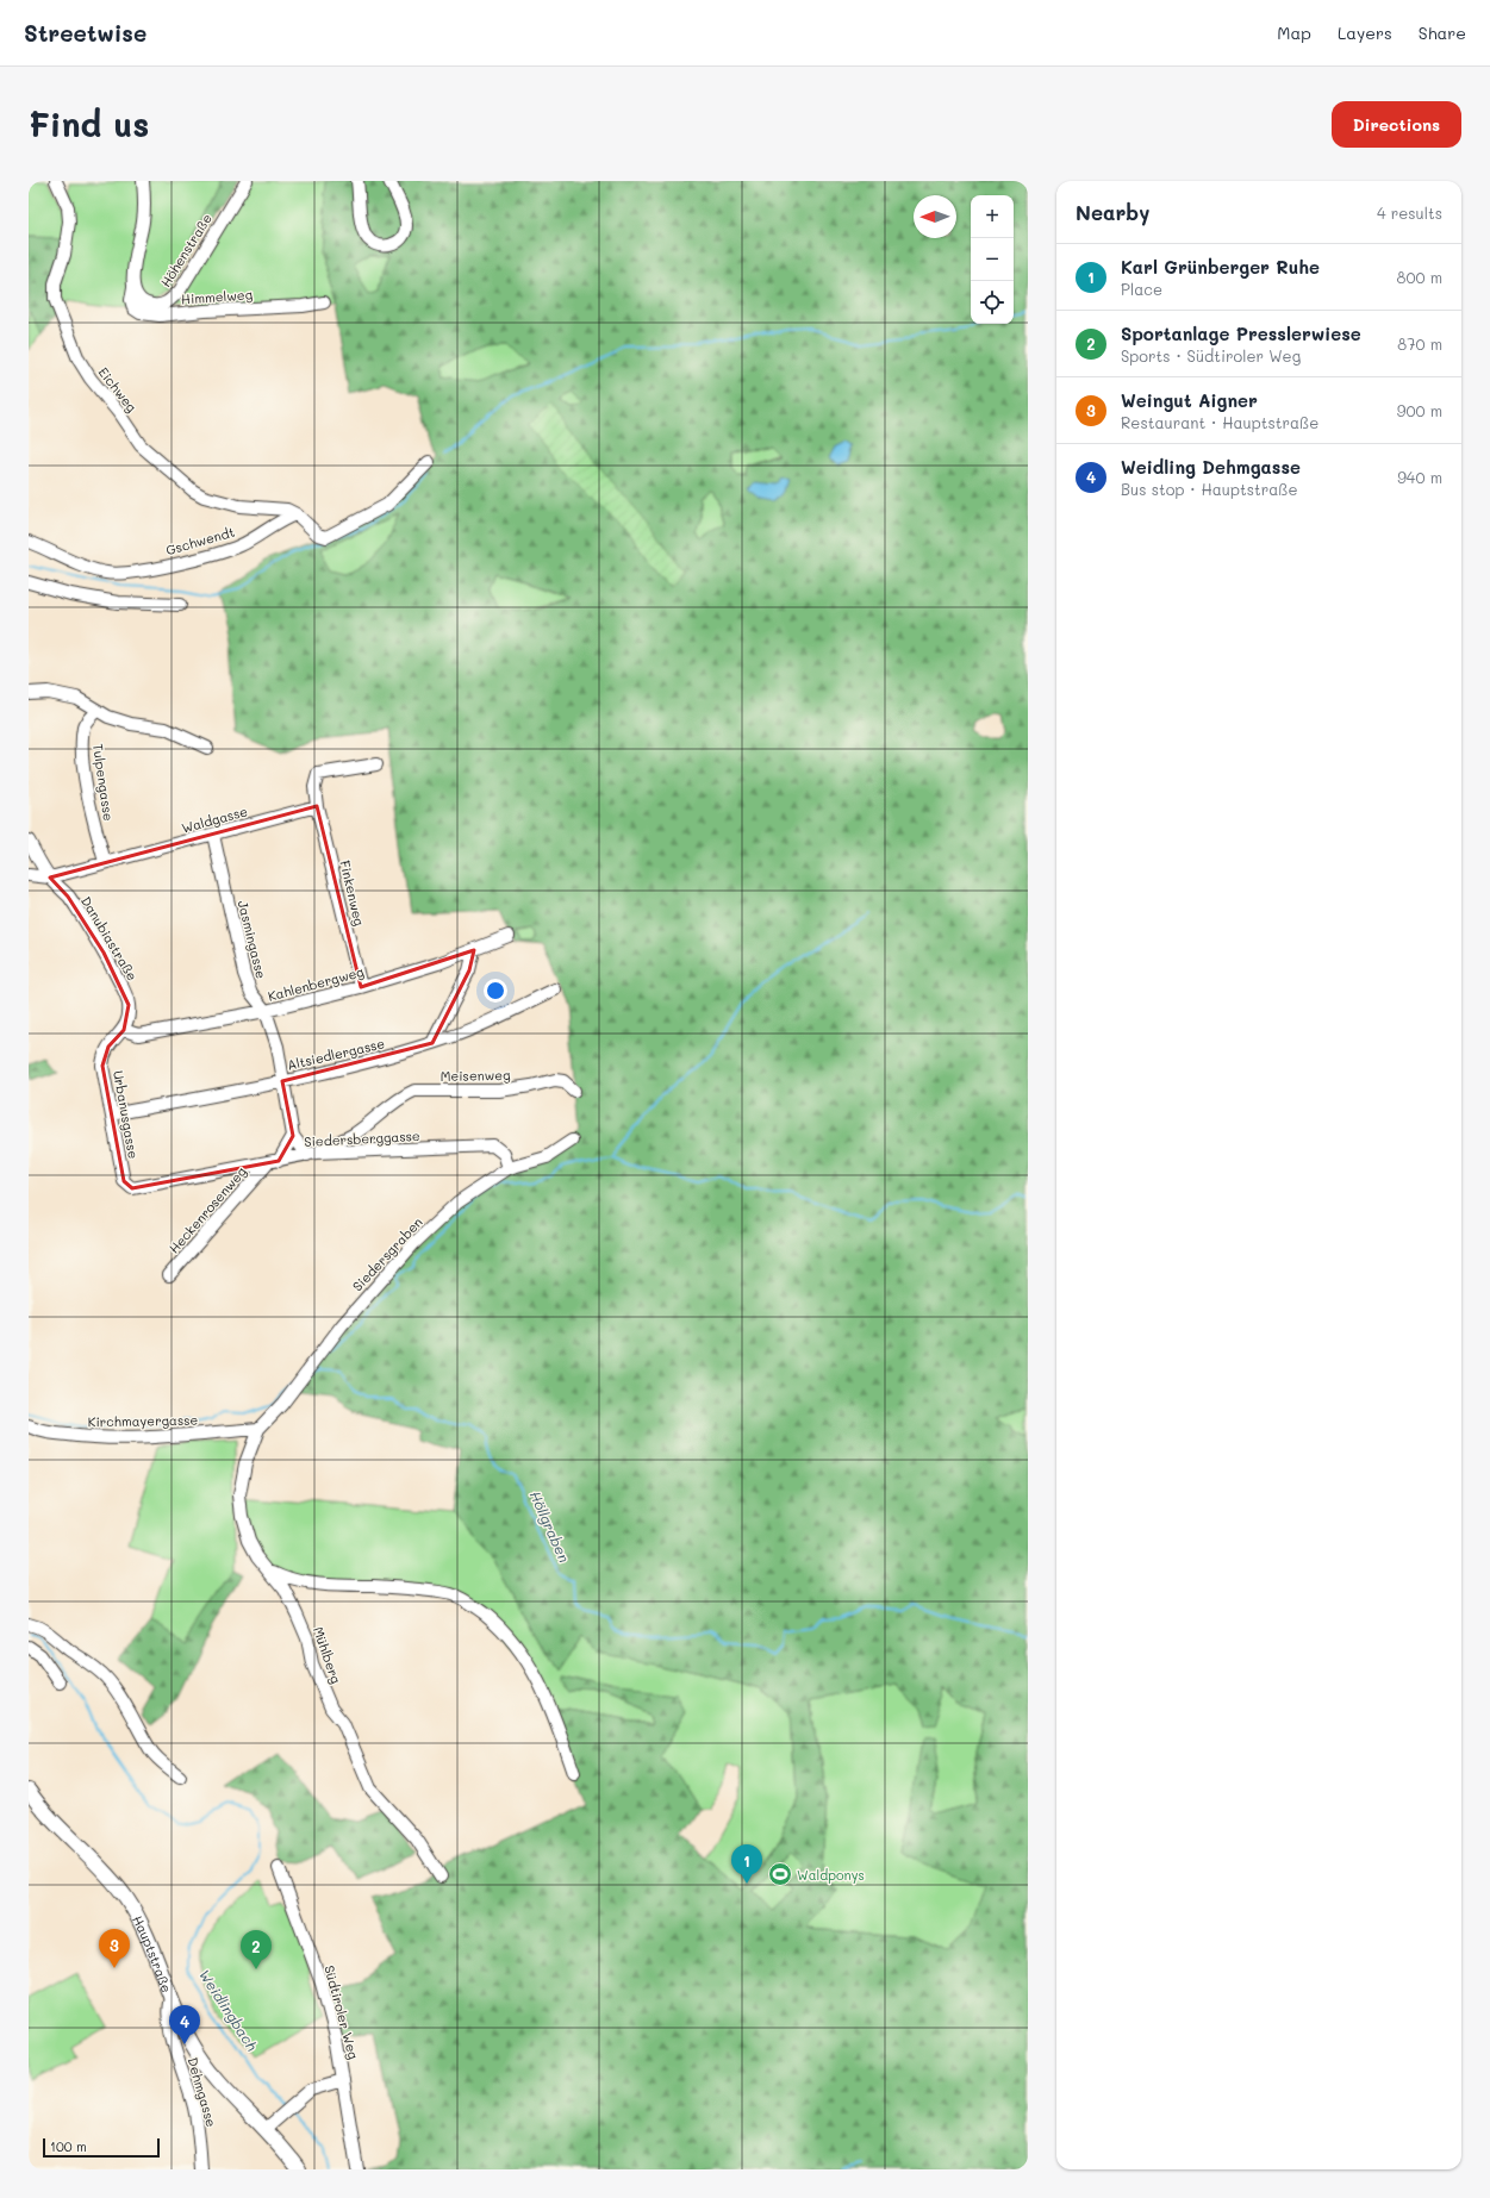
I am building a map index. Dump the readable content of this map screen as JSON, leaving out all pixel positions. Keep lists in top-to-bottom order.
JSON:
{
  "streets": {
    "main road": ["Hauptstraße"],
    "street": [
      "Höhenstraße",
      "Himmelweg",
      "Eichweg",
      "Gschwendt",
      "Tulpengasse",
      "Waldgasse",
      "Finkenweg",
      "Danubiastraße",
      "Jasmingasse",
      "Kahlenbergweg",
      "Altsiedlergasse",
      "Meisenweg",
      "Urbanusgasse",
      "Siedersberggasse",
      "Heckenrosenweg",
      "Siedersgraben",
      "Kirchmayergasse",
      "Mühlberg",
      "Südtiroler Weg",
      "Dehmgasse"
    ]
  },
  "crossings": [
    ["Höhenstraße", "Himmelweg"],
    ["Eichweg", "Gschwendt"],
    ["Tulpengasse", "Waldgasse"],
    ["Waldgasse", "Finkenweg"],
    ["Waldgasse", "Danubiastraße"],
    ["Waldgasse", "Jasmingasse"],
    ["Finkenweg", "Kahlenbergweg"],
    ["Danubiastraße", "Kahlenbergweg"],
    ["Danubiastraße", "Urbanusgasse"],
    ["Jasmingasse", "Kahlenbergweg"],
    ["Jasmingasse", "Altsiedlergasse"],
    ["Jasmingasse", "Meisenweg"],
    ["Jasmingasse", "Siedersberggasse"],
    ["Jasmingasse", "Heckenrosenweg"],
    ["Kahlenbergweg", "Urbanusgasse"],
    ["Altsiedlergasse", "Urbanusgasse"],
    ["Meisenweg", "Siedersberggasse"],
    ["Urbanusgasse", "Siedersberggasse"],
    ["Siedersberggasse", "Heckenrosenweg"],
    ["Siedersberggasse", "Siedersgraben"],
    ["Siedersgraben", "Kirchmayergasse"],
    ["Siedersgraben", "Mühlberg"],
    ["Kirchmayergasse", "Mühlberg"],
    ["Hauptstraße", "Dehmgasse"]
  ],
  "water": ["Höllgraben", "Weidlingbach"],
  "places": {
    "sports": ["Waldponys"]
  },
  "scale_bar": "100 m",
  "north": "left",
  "page": {
    "header": "Streetwise",
    "nav": ["Map", "Layers", "Share"],
    "buttons": "Directions",
    "title": "Find us",
    "heading": ["Nearby", "4 results"],
    "map_buttons": ["+", "−"],
    "list": [
      {
        "mark": "1",
        "name": "Karl Grünberger Ruhe",
        "note": "Place",
        "value": "800 m"
      },
      {
        "mark": "2",
        "name": "Sportanlage Presslerwiese",
        "note": "Sports · Südtiroler Weg",
        "value": "870 m"
      },
      {
        "mark": "3",
        "name": "Weingut Aigner",
        "note": "Restaurant · Hauptstraße",
        "value": "900 m"
      },
      {
        "mark": "4",
        "name": "Weidling Dehmgasse",
        "note": "Bus stop · Hauptstraße",
        "value": "940 m"
      }
    ],
    "pins": [
      "1",
      "3",
      "2",
      "4"
    ],
    "scale": "100 m"
  }
}
